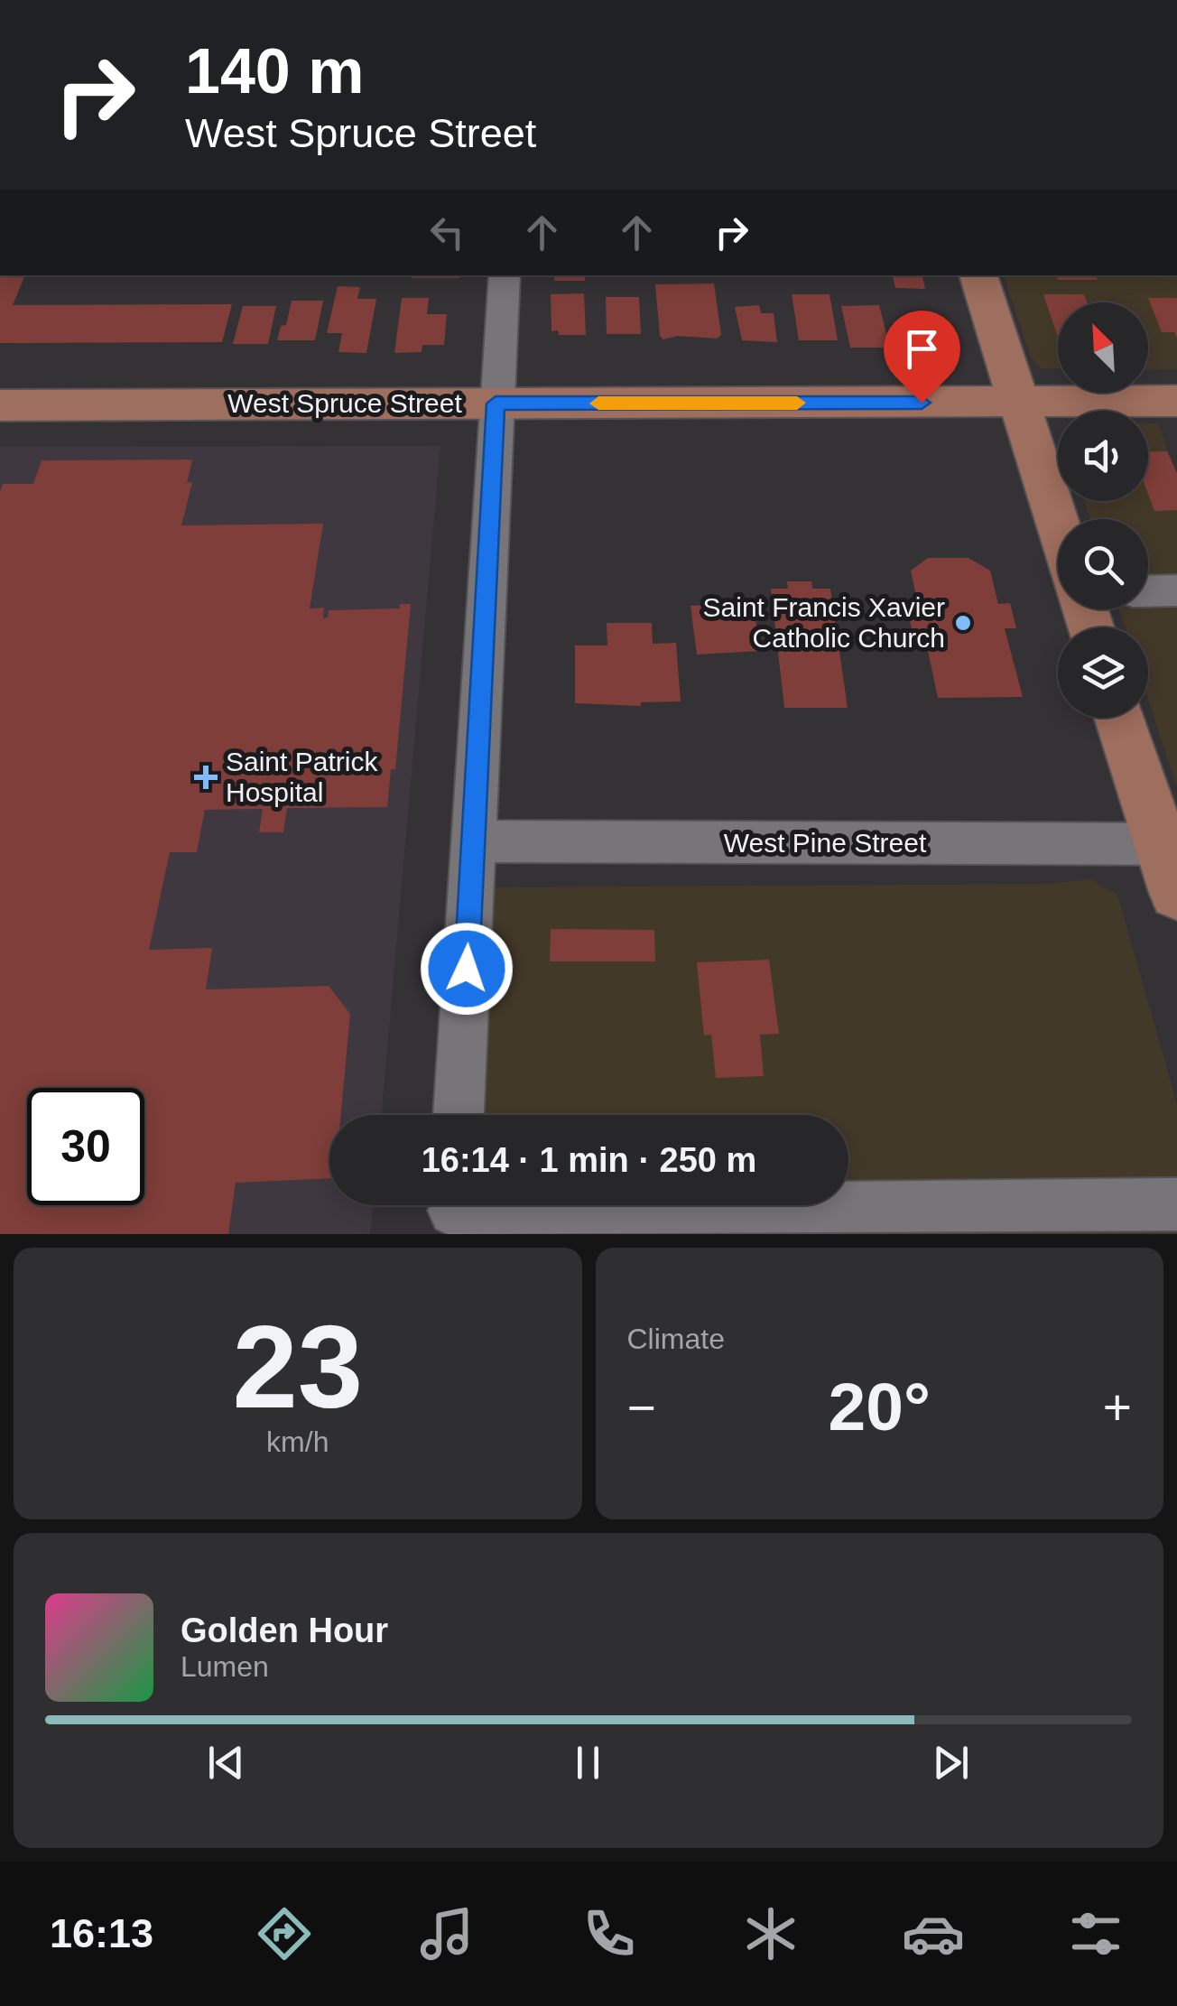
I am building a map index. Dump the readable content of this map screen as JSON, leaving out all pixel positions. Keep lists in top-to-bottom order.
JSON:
{
  "streets": {
    "main road": ["West Spruce Street"],
    "street": ["West Pine Street"]
  },
  "places": {
    "other": ["Saint Francis Xavier Catholic Church"],
    "health": ["Saint Patrick Hospital"]
  },
  "north": "top left",
  "page": {
    "turn": ["140 m", "West Spruce Street"],
    "limit": "30",
    "trip": "16:14 · 1 min · 250 m",
    "tile": [
      ["23", "km/h"],
      "Climate"
    ],
    "heat": ["−", "20°", "+"],
    "song": ["Golden Hour", "Lumen"],
    "tabs": "16:13"
  }
}
